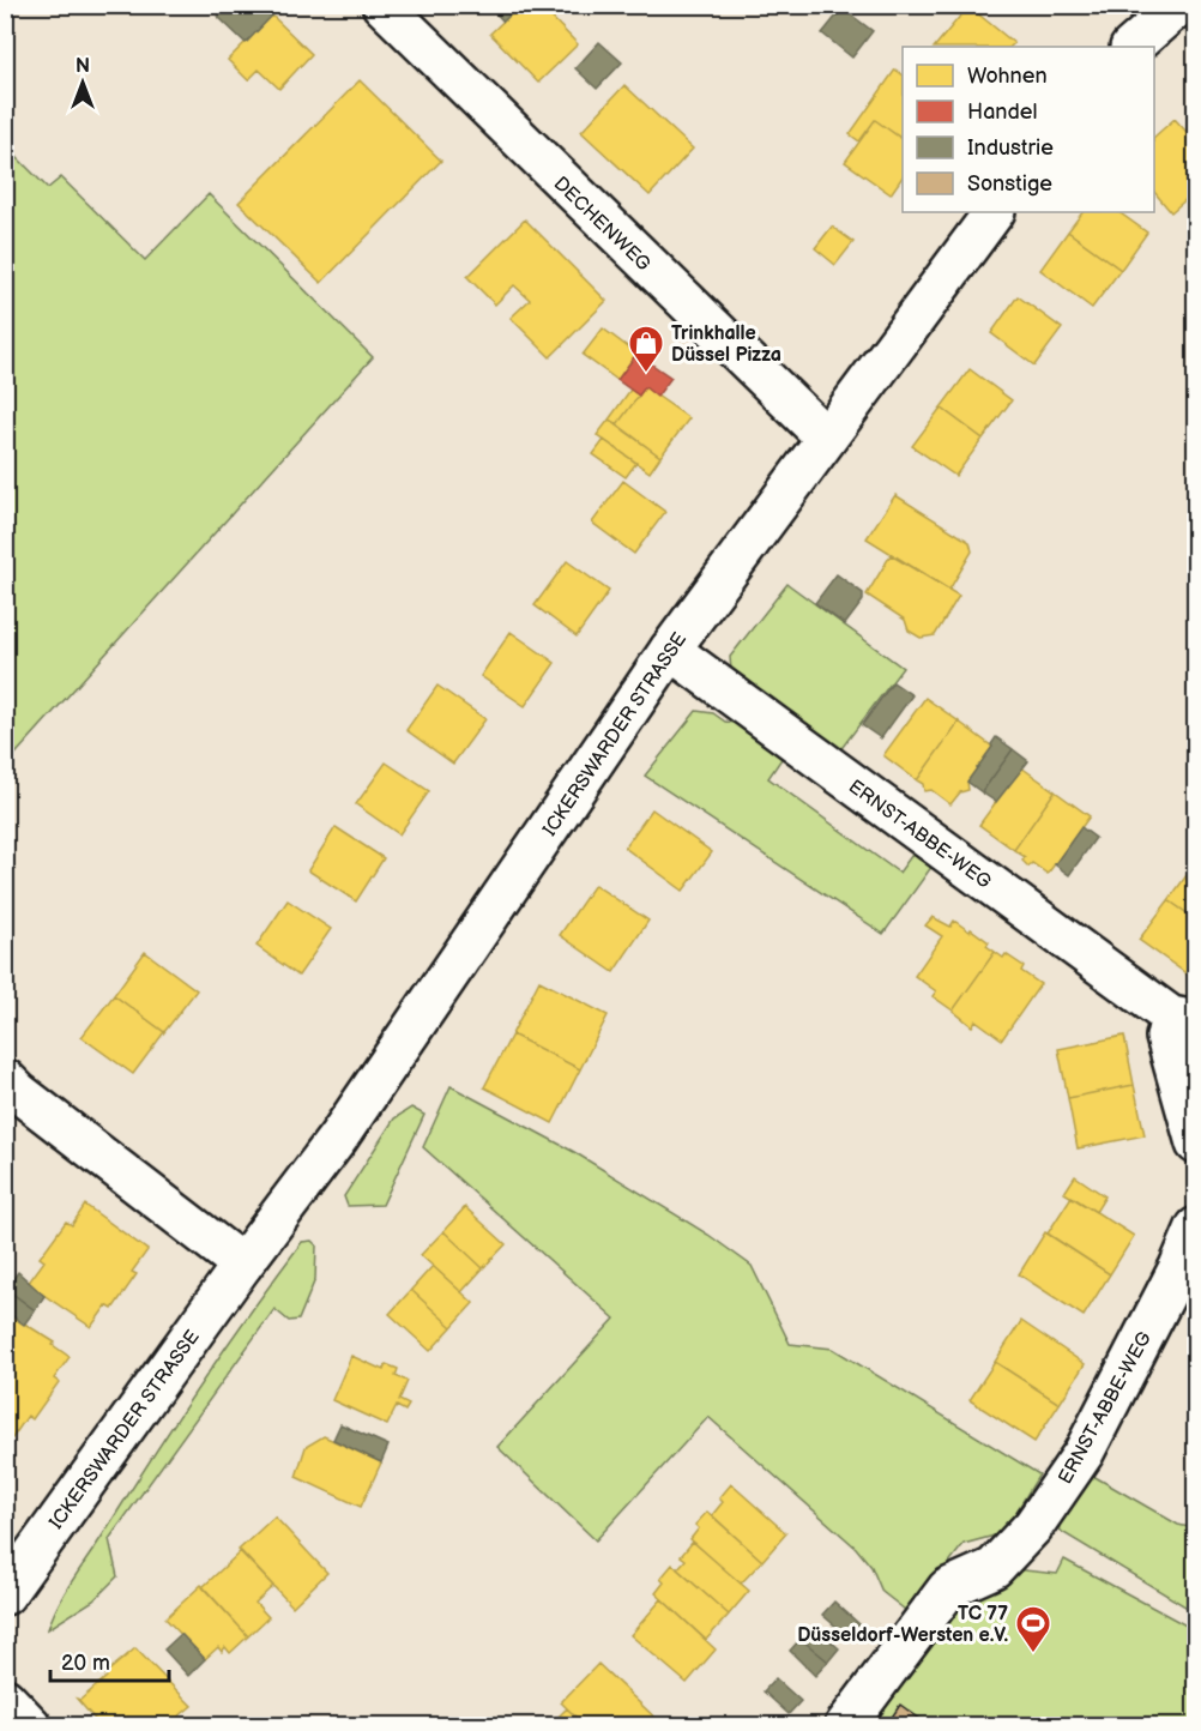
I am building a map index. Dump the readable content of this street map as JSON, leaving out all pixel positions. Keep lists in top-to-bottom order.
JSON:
{
  "streets": {
    "street": ["DECHENWEG", "ICKERSWARDER STRASSE", "ERNST-ABBE-WEG"]
  },
  "crossings": [
    ["DECHENWEG", "ICKERSWARDER STRASSE"],
    ["ICKERSWARDER STRASSE", "ERNST-ABBE-WEG"]
  ],
  "places": {
    "shop": ["Trinkhalle Düssel Pizza"],
    "sports": ["TC 77 Düsseldorf-Wersten e.V."]
  },
  "legend": [
    "Wohnen",
    "Handel",
    "Industrie",
    "Sonstige"
  ],
  "scale_bar": "20 m",
  "north": "top"
}
